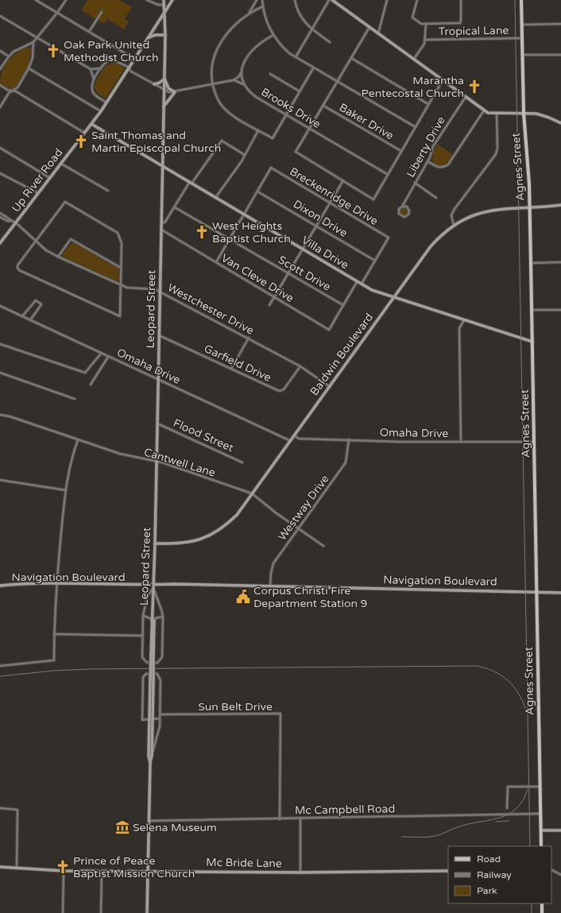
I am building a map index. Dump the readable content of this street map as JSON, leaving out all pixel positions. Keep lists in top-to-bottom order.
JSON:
{
  "streets": {
    "main road": ["Agnes Street"],
    "street": [
      "Tropical Lane",
      "Brooks Drive",
      "Baker Drive",
      "Liberty Drive",
      "Up River Road",
      "Breckenridge Drive",
      "Dixon Drive",
      "Villa Drive",
      "Scott Drive",
      "Van Cleve Drive",
      "Leopard Street",
      "Westchester Drive",
      "Baldwin Boulevard",
      "Garfield Drive",
      "Omaha Drive",
      "Flood Street",
      "Cantwell Lane",
      "Westway Drive",
      "Navigation Boulevard",
      "Sun Belt Drive",
      "Mc Campbell Road",
      "Mc Bride Lane"
    ]
  },
  "crossings": [
    ["Tropical Lane", "Agnes Street"],
    ["Agnes Street", "Villa Drive"],
    ["Agnes Street", "Baldwin Boulevard"],
    ["Agnes Street", "Omaha Drive"],
    ["Agnes Street", "Navigation Boulevard"],
    ["Agnes Street", "Mc Campbell Road"],
    ["Up River Road", "Villa Drive"],
    ["Up River Road", "Leopard Street"],
    ["Up River Road", "Westchester Drive"],
    ["Breckenridge Drive", "Dixon Drive"],
    ["Villa Drive", "Leopard Street"],
    ["Villa Drive", "Baldwin Boulevard"],
    ["Scott Drive", "Van Cleve Drive"],
    ["Van Cleve Drive", "Leopard Street"],
    ["Leopard Street", "Westchester Drive"],
    ["Leopard Street", "Baldwin Boulevard"],
    ["Leopard Street", "Garfield Drive"],
    ["Leopard Street", "Omaha Drive"],
    ["Leopard Street", "Flood Street"],
    ["Leopard Street", "Cantwell Lane"],
    ["Leopard Street", "Navigation Boulevard"],
    ["Leopard Street", "Mc Campbell Road"],
    ["Leopard Street", "Mc Bride Lane"],
    ["Westchester Drive", "Baldwin Boulevard"],
    ["Westchester Drive", "Garfield Drive"],
    ["Baldwin Boulevard", "Omaha Drive"],
    ["Baldwin Boulevard", "Cantwell Lane"],
    ["Omaha Drive", "Westway Drive"],
    ["Cantwell Lane", "Westway Drive"],
    ["Westway Drive", "Navigation Boulevard"],
    ["Sun Belt Drive", "Mc Campbell Road"]
  ],
  "places": {
    "church": [
      "Oak Park United Methodist Church",
      "Marantha Pentecostal Church",
      "Saint Thomas and Martin Episcopal Church",
      "West Heights Baptist Church",
      "Prince of Peace Baptist Mission Church"
    ],
    "public building": ["Corpus Christi Fire Department Station 9"],
    "museum": ["Selena Museum"]
  },
  "legend": ["Road", "Railway", "Park"]
}
